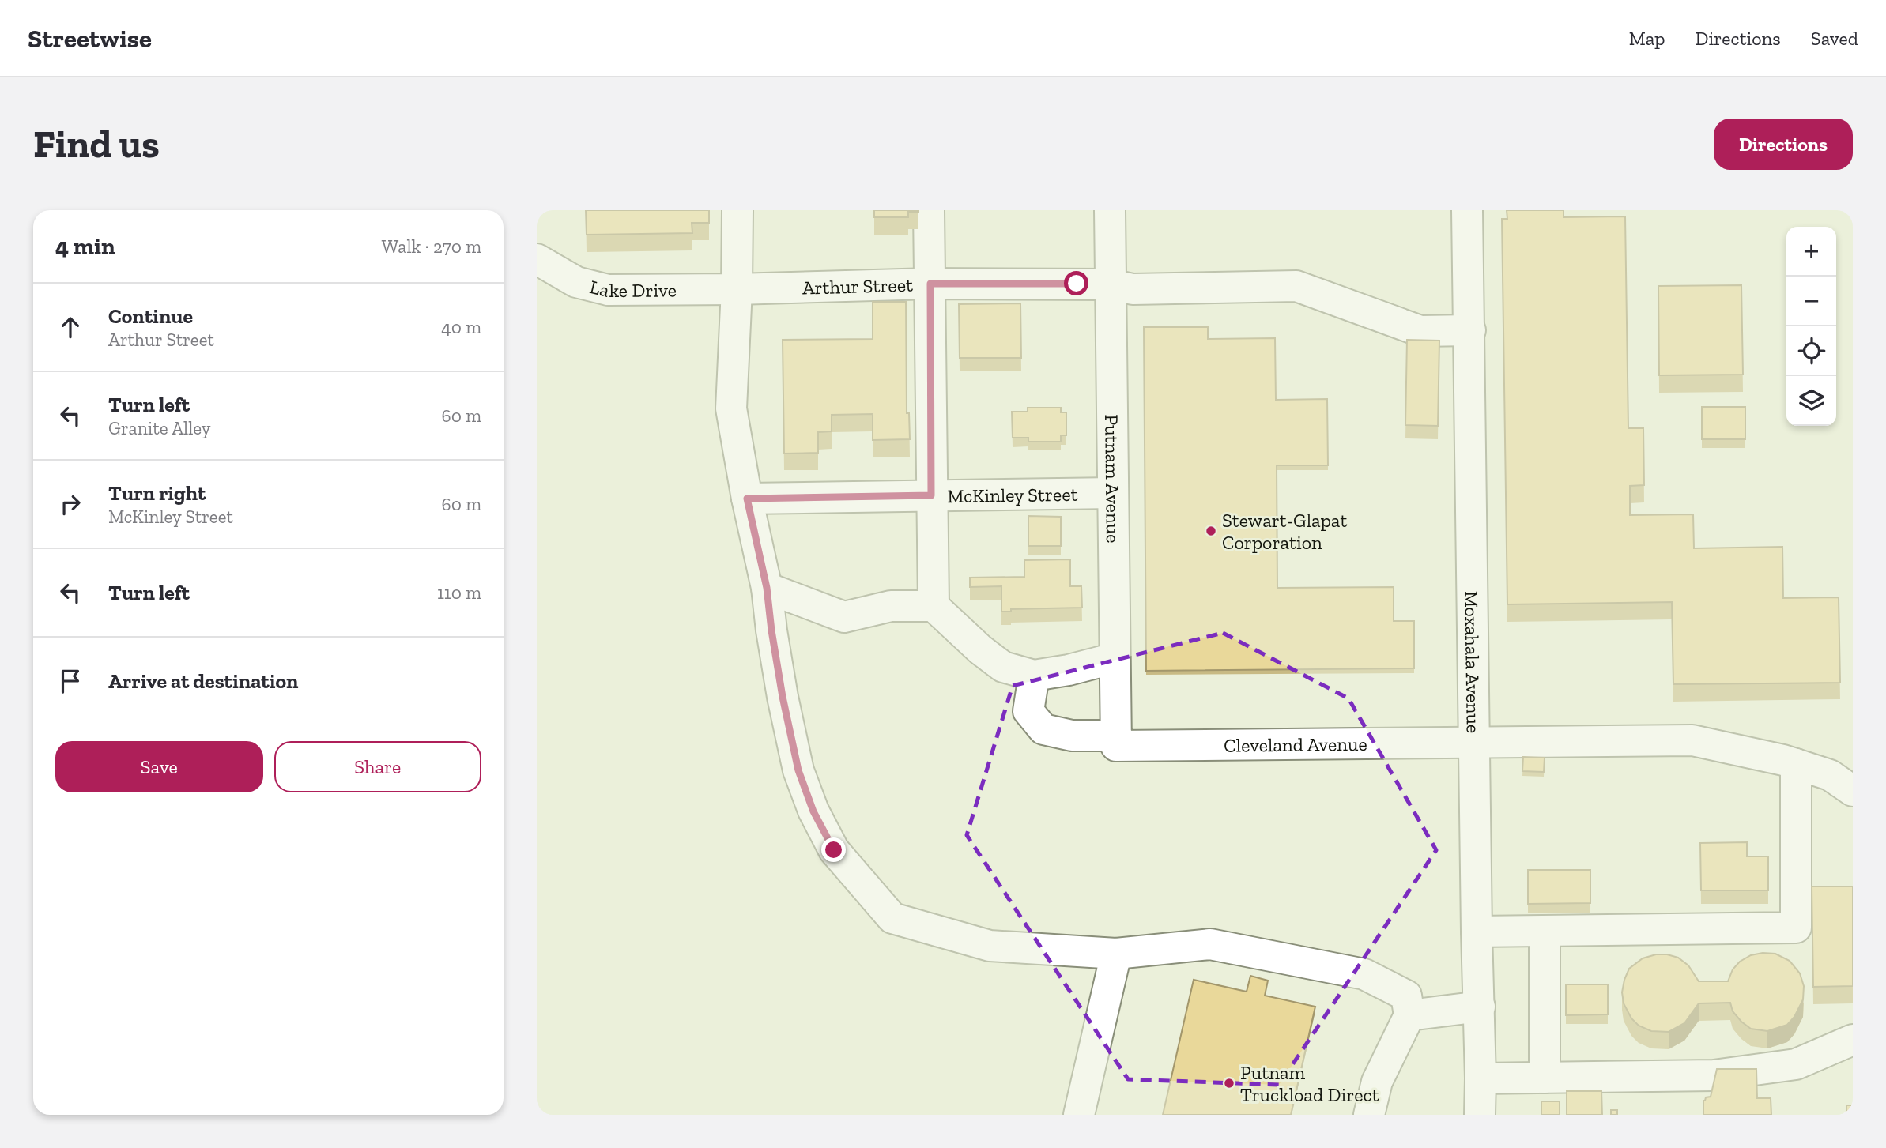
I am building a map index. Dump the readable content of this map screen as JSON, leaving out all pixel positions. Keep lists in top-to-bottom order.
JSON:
{
  "streets": {
    "street": [
      "Lake Drive",
      "Arthur Street",
      "Putnam Avenue",
      "McKinley Street",
      "Moxahala Avenue",
      "Cleveland Avenue"
    ]
  },
  "crossings": [
    ["Lake Drive", "Arthur Street"],
    ["Arthur Street", "Putnam Avenue"],
    ["Arthur Street", "Moxahala Avenue"],
    ["Putnam Avenue", "McKinley Street"],
    ["Putnam Avenue", "Cleveland Avenue"],
    ["Moxahala Avenue", "Cleveland Avenue"]
  ],
  "places": ["Stewart-Glapat Corporation", "Putnam Truckload Direct"],
  "page": {
    "header": "Streetwise",
    "nav": ["Map", "Directions", "Saved"],
    "buttons": [
      "Directions",
      ["Save", "Share"]
    ],
    "title": "Find us",
    "heading": ["4 min", "Walk · 270 m"],
    "map_buttons": ["+", "−"],
    "list": [
      ["Continue", "Arthur Street", "40 m"],
      ["Turn left", "Granite Alley", "60 m"],
      ["Turn right", "McKinley Street", "60 m"],
      ["Turn left", "110 m"],
      "Arrive at destination"
    ]
  }
}
